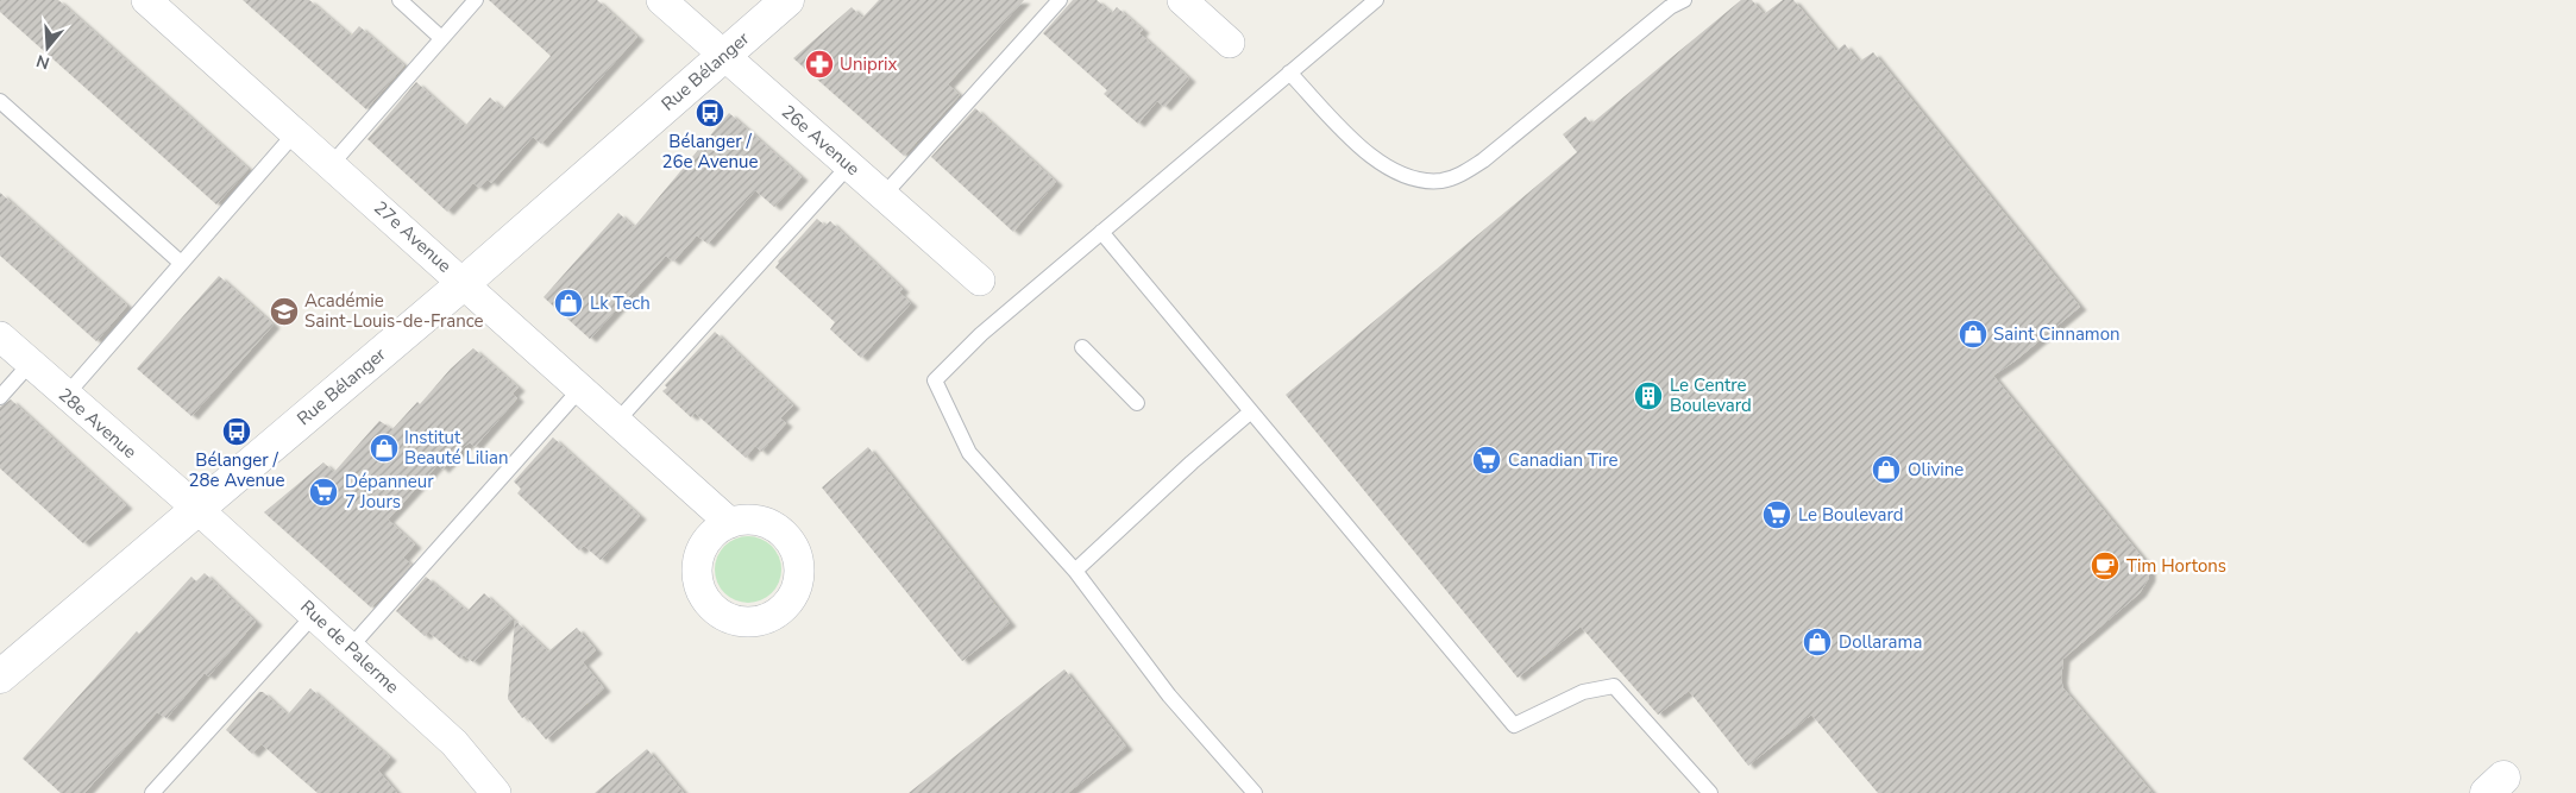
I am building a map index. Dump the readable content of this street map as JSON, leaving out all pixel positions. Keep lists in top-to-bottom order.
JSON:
{
  "streets": {
    "street": [
      "Rue Bélanger",
      "26e Avenue",
      "27e Avenue",
      "28e Avenue",
      "Rue de Palerme"
    ]
  },
  "crossings": [
    ["Rue Bélanger", "26e Avenue"],
    ["Rue Bélanger", "27e Avenue"],
    ["Rue Bélanger", "28e Avenue"],
    ["Rue Bélanger", "Rue de Palerme"],
    ["28e Avenue", "Rue de Palerme"]
  ],
  "places": {
    "pharmacy": ["Uniprix"],
    "bus stop": ["Bélanger / 26e Avenue", "Bélanger / 28e Avenue"],
    "shop": [
      "Lk Tech",
      "Saint Cinnamon",
      "Institut Beauté Lilian",
      "Olivine",
      "Dollarama"
    ],
    "school or university": ["Académie Saint-Louis-de-France"],
    "building": ["Le Centre Boulevard"],
    "supermarket": ["Canadian Tire", "Dépanneur 7 Jours", "Le Boulevard"],
    "cafe": ["Tim Hortons"]
  },
  "north": "bottom"
}
